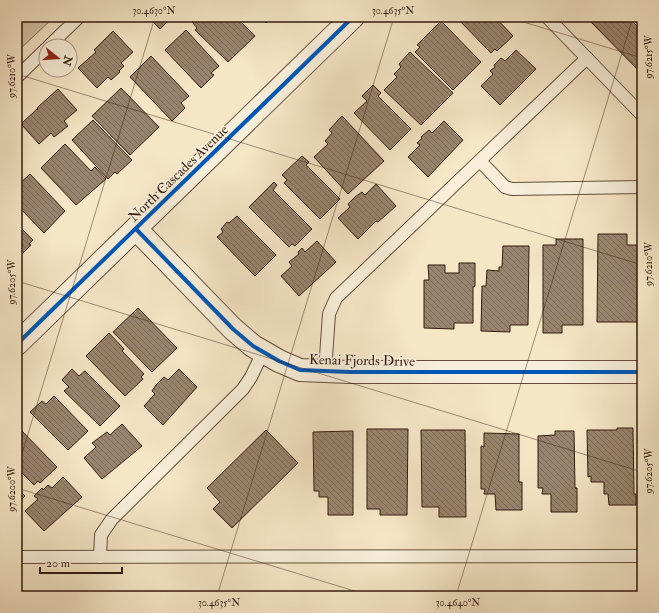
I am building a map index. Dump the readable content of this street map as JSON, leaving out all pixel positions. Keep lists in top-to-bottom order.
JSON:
{
  "streets": {
    "street": ["North Cascades Avenue", "Kenai Fjords Drive"]
  },
  "crossings": [
    ["North Cascades Avenue", "Kenai Fjords Drive"]
  ],
  "scale_bar": "20 m",
  "north": "right",
  "coordinates": [
    "30.4630°N",
    "30.4635°N",
    "97.6215°W",
    "97.6210°W",
    "97.6205°W",
    "97.6200°W",
    "30.4640°N"
  ]
}
